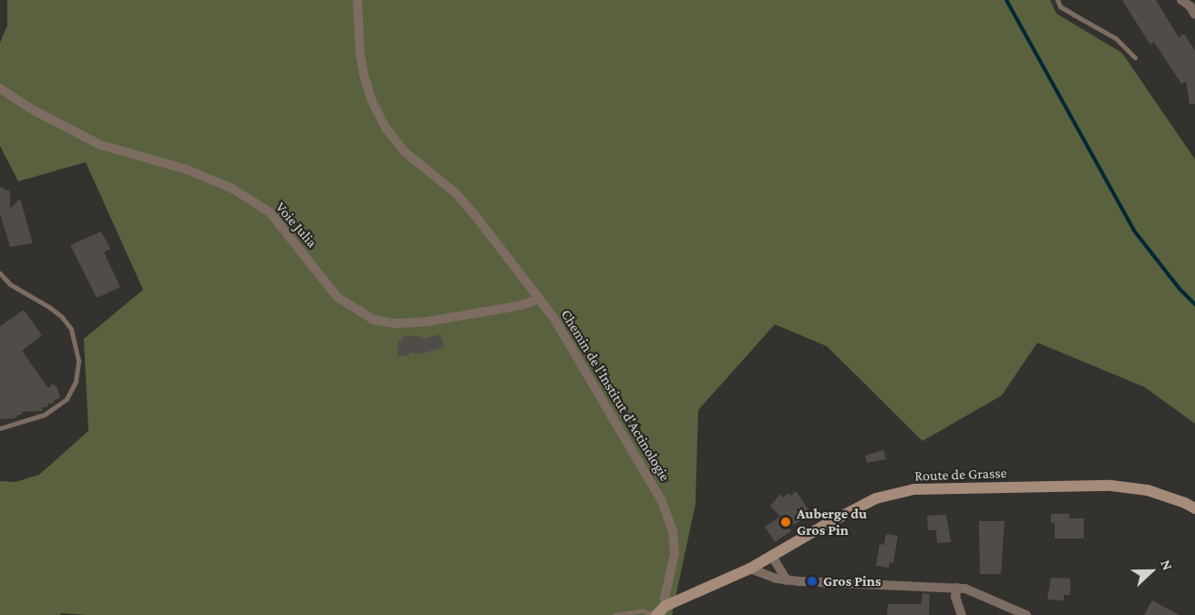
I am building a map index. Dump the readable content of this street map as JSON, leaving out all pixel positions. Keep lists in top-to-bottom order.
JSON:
{
  "streets": {
    "main road": ["Route de Grasse"],
    "street": ["Voie Julia", "Chemin de l'Institut d'Actinologie"]
  },
  "crossings": [
    ["Voie Julia", "Chemin de l'Institut d'Actinologie"],
    ["Chemin de l'Institut d'Actinologie", "Route de Grasse"]
  ],
  "places": ["Auberge du Gros Pin", "Gros Pins"],
  "north": "right"
}
